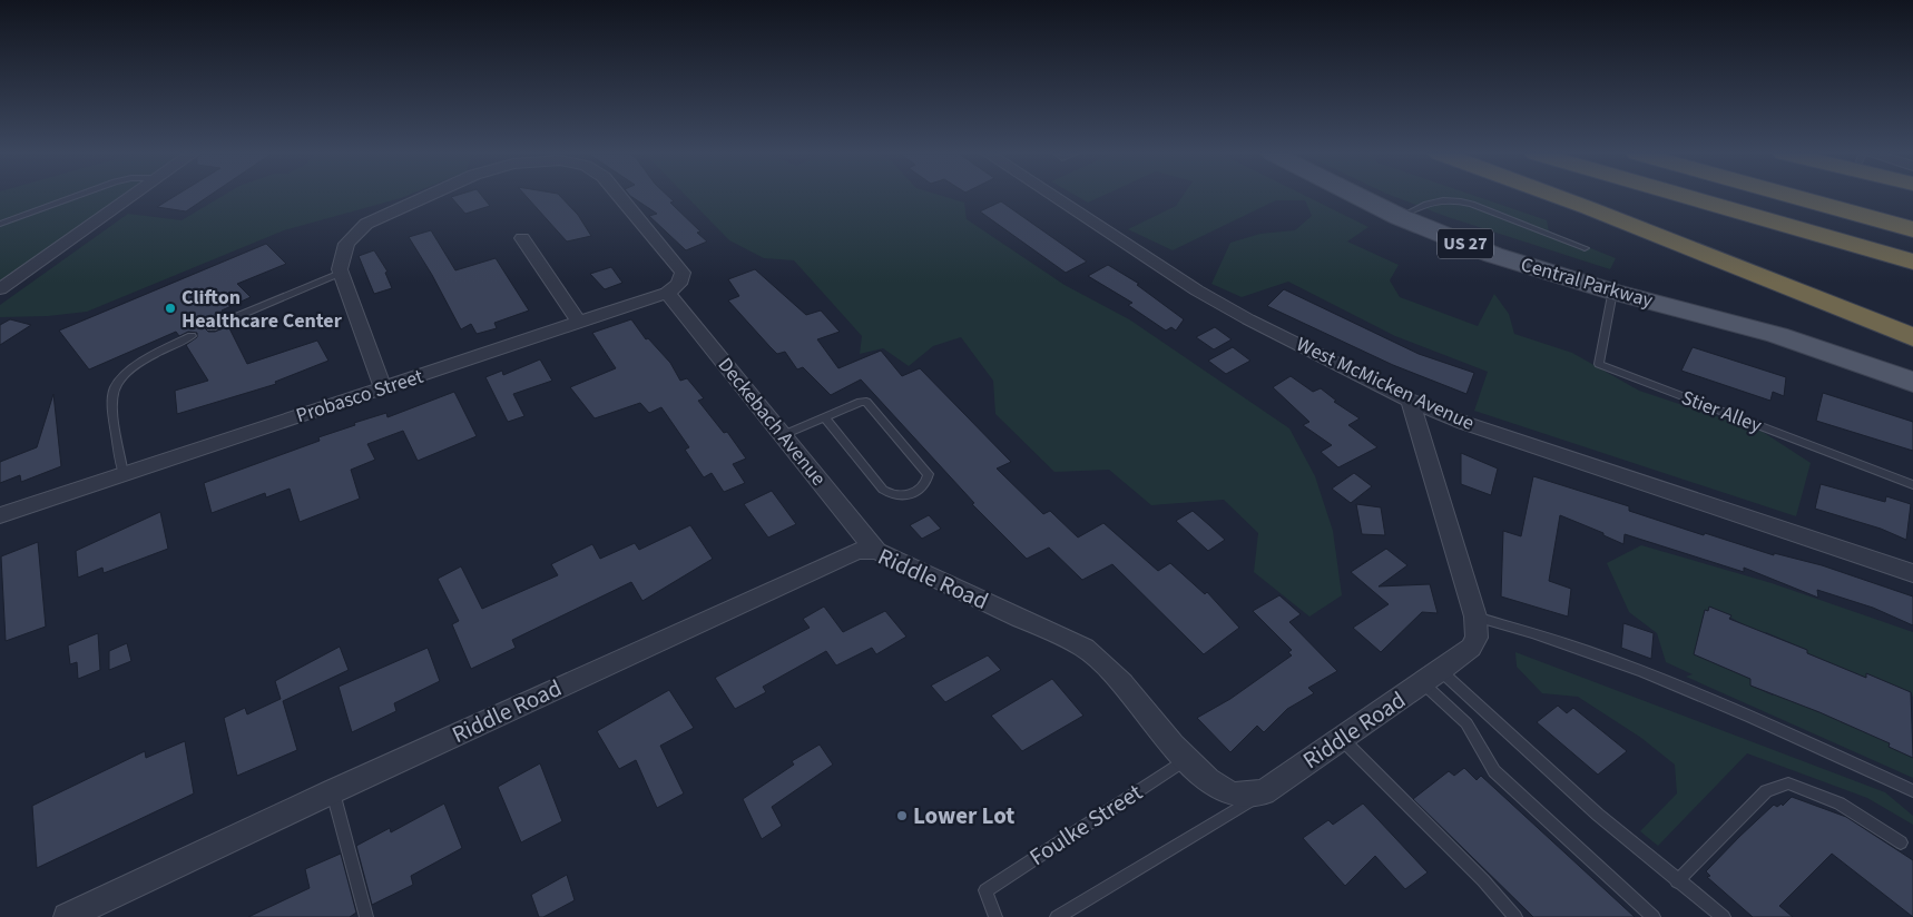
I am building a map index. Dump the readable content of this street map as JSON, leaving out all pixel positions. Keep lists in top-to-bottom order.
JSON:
{
  "streets": {
    "main road": ["US 27", "Central Parkway"],
    "street": [
      "West McMicken Avenue",
      "Probasco Street",
      "Deckebach Avenue",
      "Riddle Road"
    ],
    "lane": ["Stier Alley", "Foulke Street"]
  },
  "crossings": [
    ["Central Parkway", "Stier Alley"],
    ["West McMicken Avenue", "Riddle Road"],
    ["Probasco Street", "Deckebach Avenue"],
    ["Deckebach Avenue", "Riddle Road"],
    ["Riddle Road", "Foulke Street"]
  ],
  "places": ["Clifton Healthcare Center", "Lower Lot"]
}
